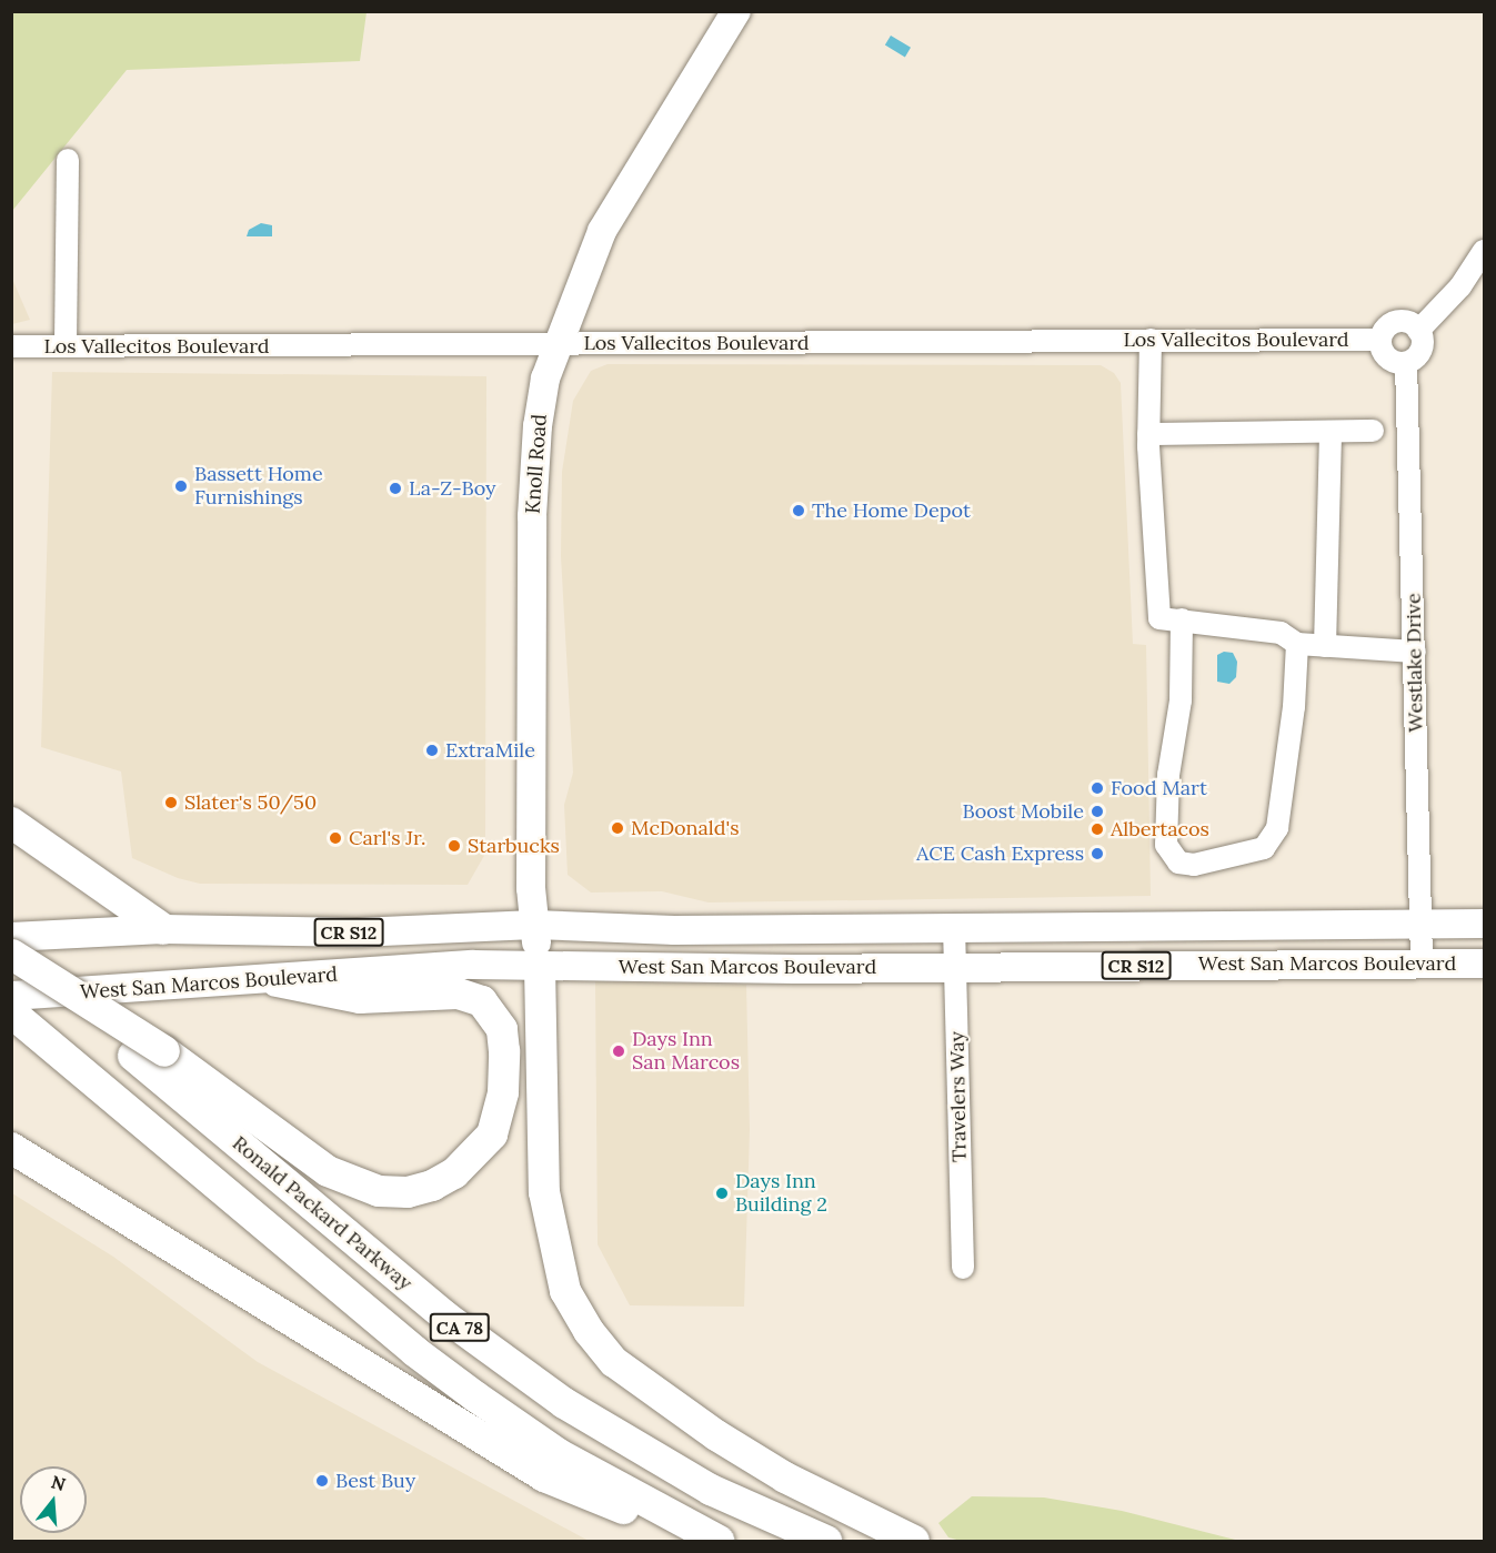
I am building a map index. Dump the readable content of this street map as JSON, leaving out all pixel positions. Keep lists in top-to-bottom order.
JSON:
{
  "streets": {
    "highway": ["Ronald Packard Parkway", "CA 78"],
    "main road": ["Knoll Road", "CR S12", "West San Marcos Boulevard"],
    "street": ["Los Vallecitos Boulevard", "Westlake Drive", "Travelers Way"]
  },
  "crossings": [
    ["Los Vallecitos Boulevard", "Knoll Road"],
    ["Los Vallecitos Boulevard", "Westlake Drive"],
    ["Knoll Road", "West San Marcos Boulevard"],
    ["Westlake Drive", "West San Marcos Boulevard"],
    ["West San Marcos Boulevard", "Travelers Way"],
    ["West San Marcos Boulevard", "Ronald Packard Parkway"]
  ],
  "places": [
    "Bassett Home Furnishings",
    "La-Z-Boy",
    "The Home Depot",
    "ExtraMile",
    "Food Mart",
    "Slater's 50/50",
    "Boost Mobile",
    "McDonald's",
    "Albertacos",
    "Carl's Jr.",
    "Starbucks",
    "ACE Cash Express",
    "Days Inn San Marcos",
    "Days Inn Building 2",
    "Best Buy"
  ],
  "north": "top"
}
